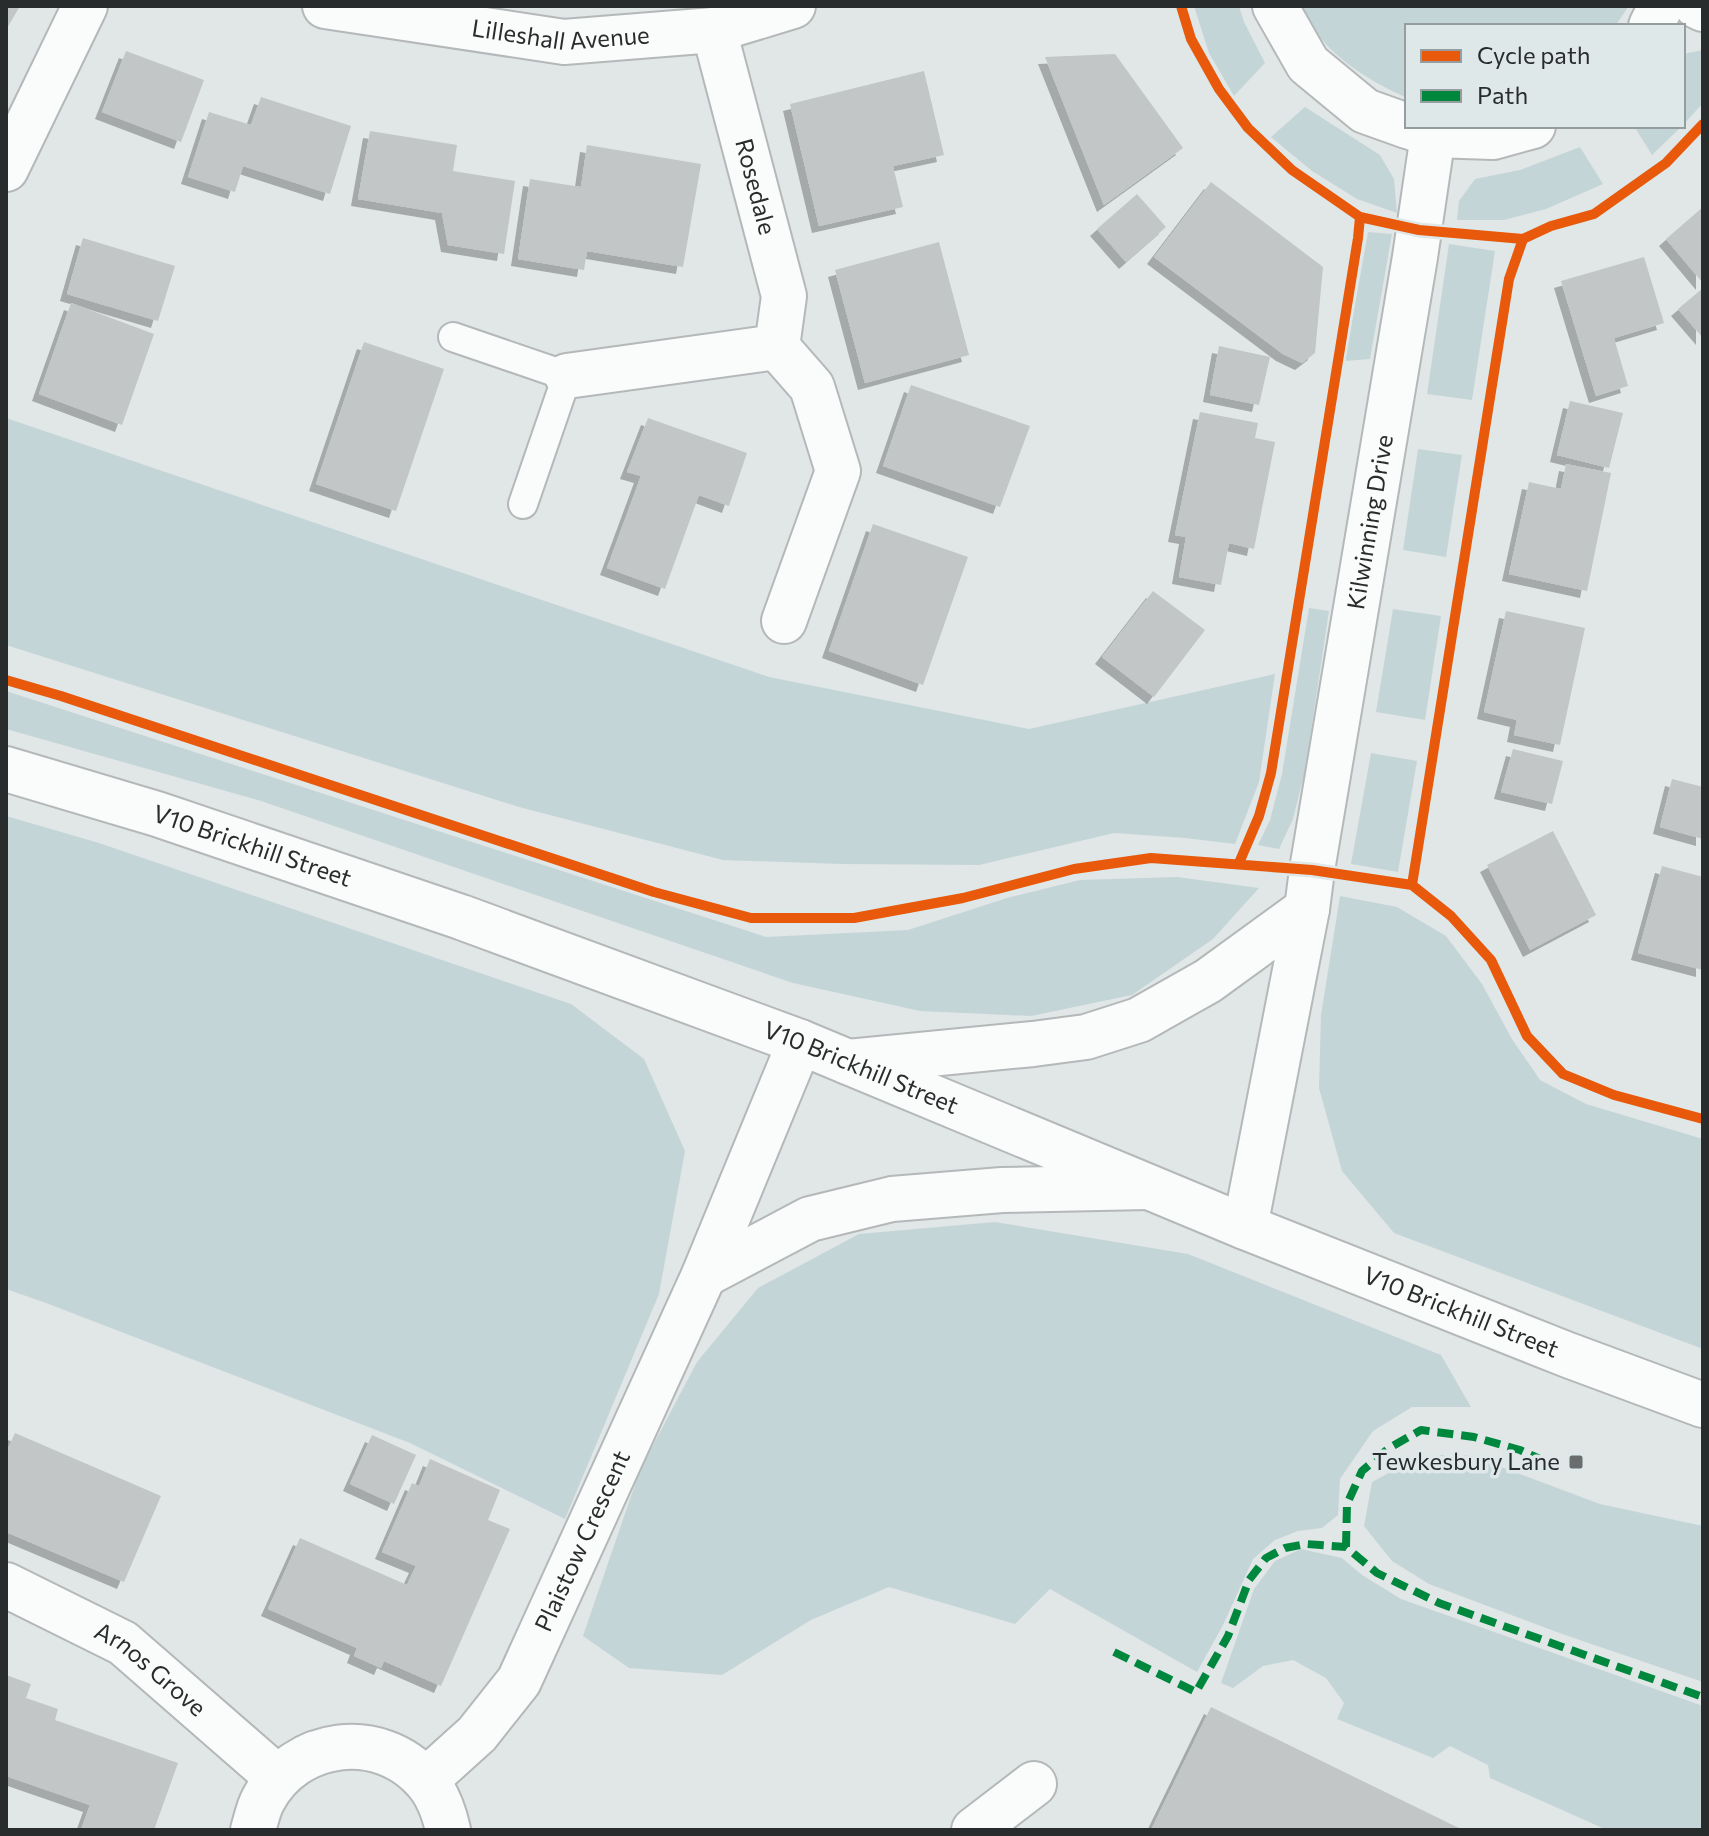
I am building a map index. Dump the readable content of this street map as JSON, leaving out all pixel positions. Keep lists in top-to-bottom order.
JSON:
{
  "streets": {
    "street": [
      "Lilleshall Avenue",
      "Rosedale",
      "Kilwinning Drive",
      "V10 Brickhill Street",
      "Plaistow Crescent",
      "Arnos Grove"
    ]
  },
  "crossings": [
    ["Lilleshall Avenue", "Rosedale"],
    ["Kilwinning Drive", "V10 Brickhill Street"],
    ["V10 Brickhill Street", "Plaistow Crescent"]
  ],
  "places": {
    "transit": ["Tewkesbury Lane"]
  },
  "legend": ["Cycle path", "Path"]
}
